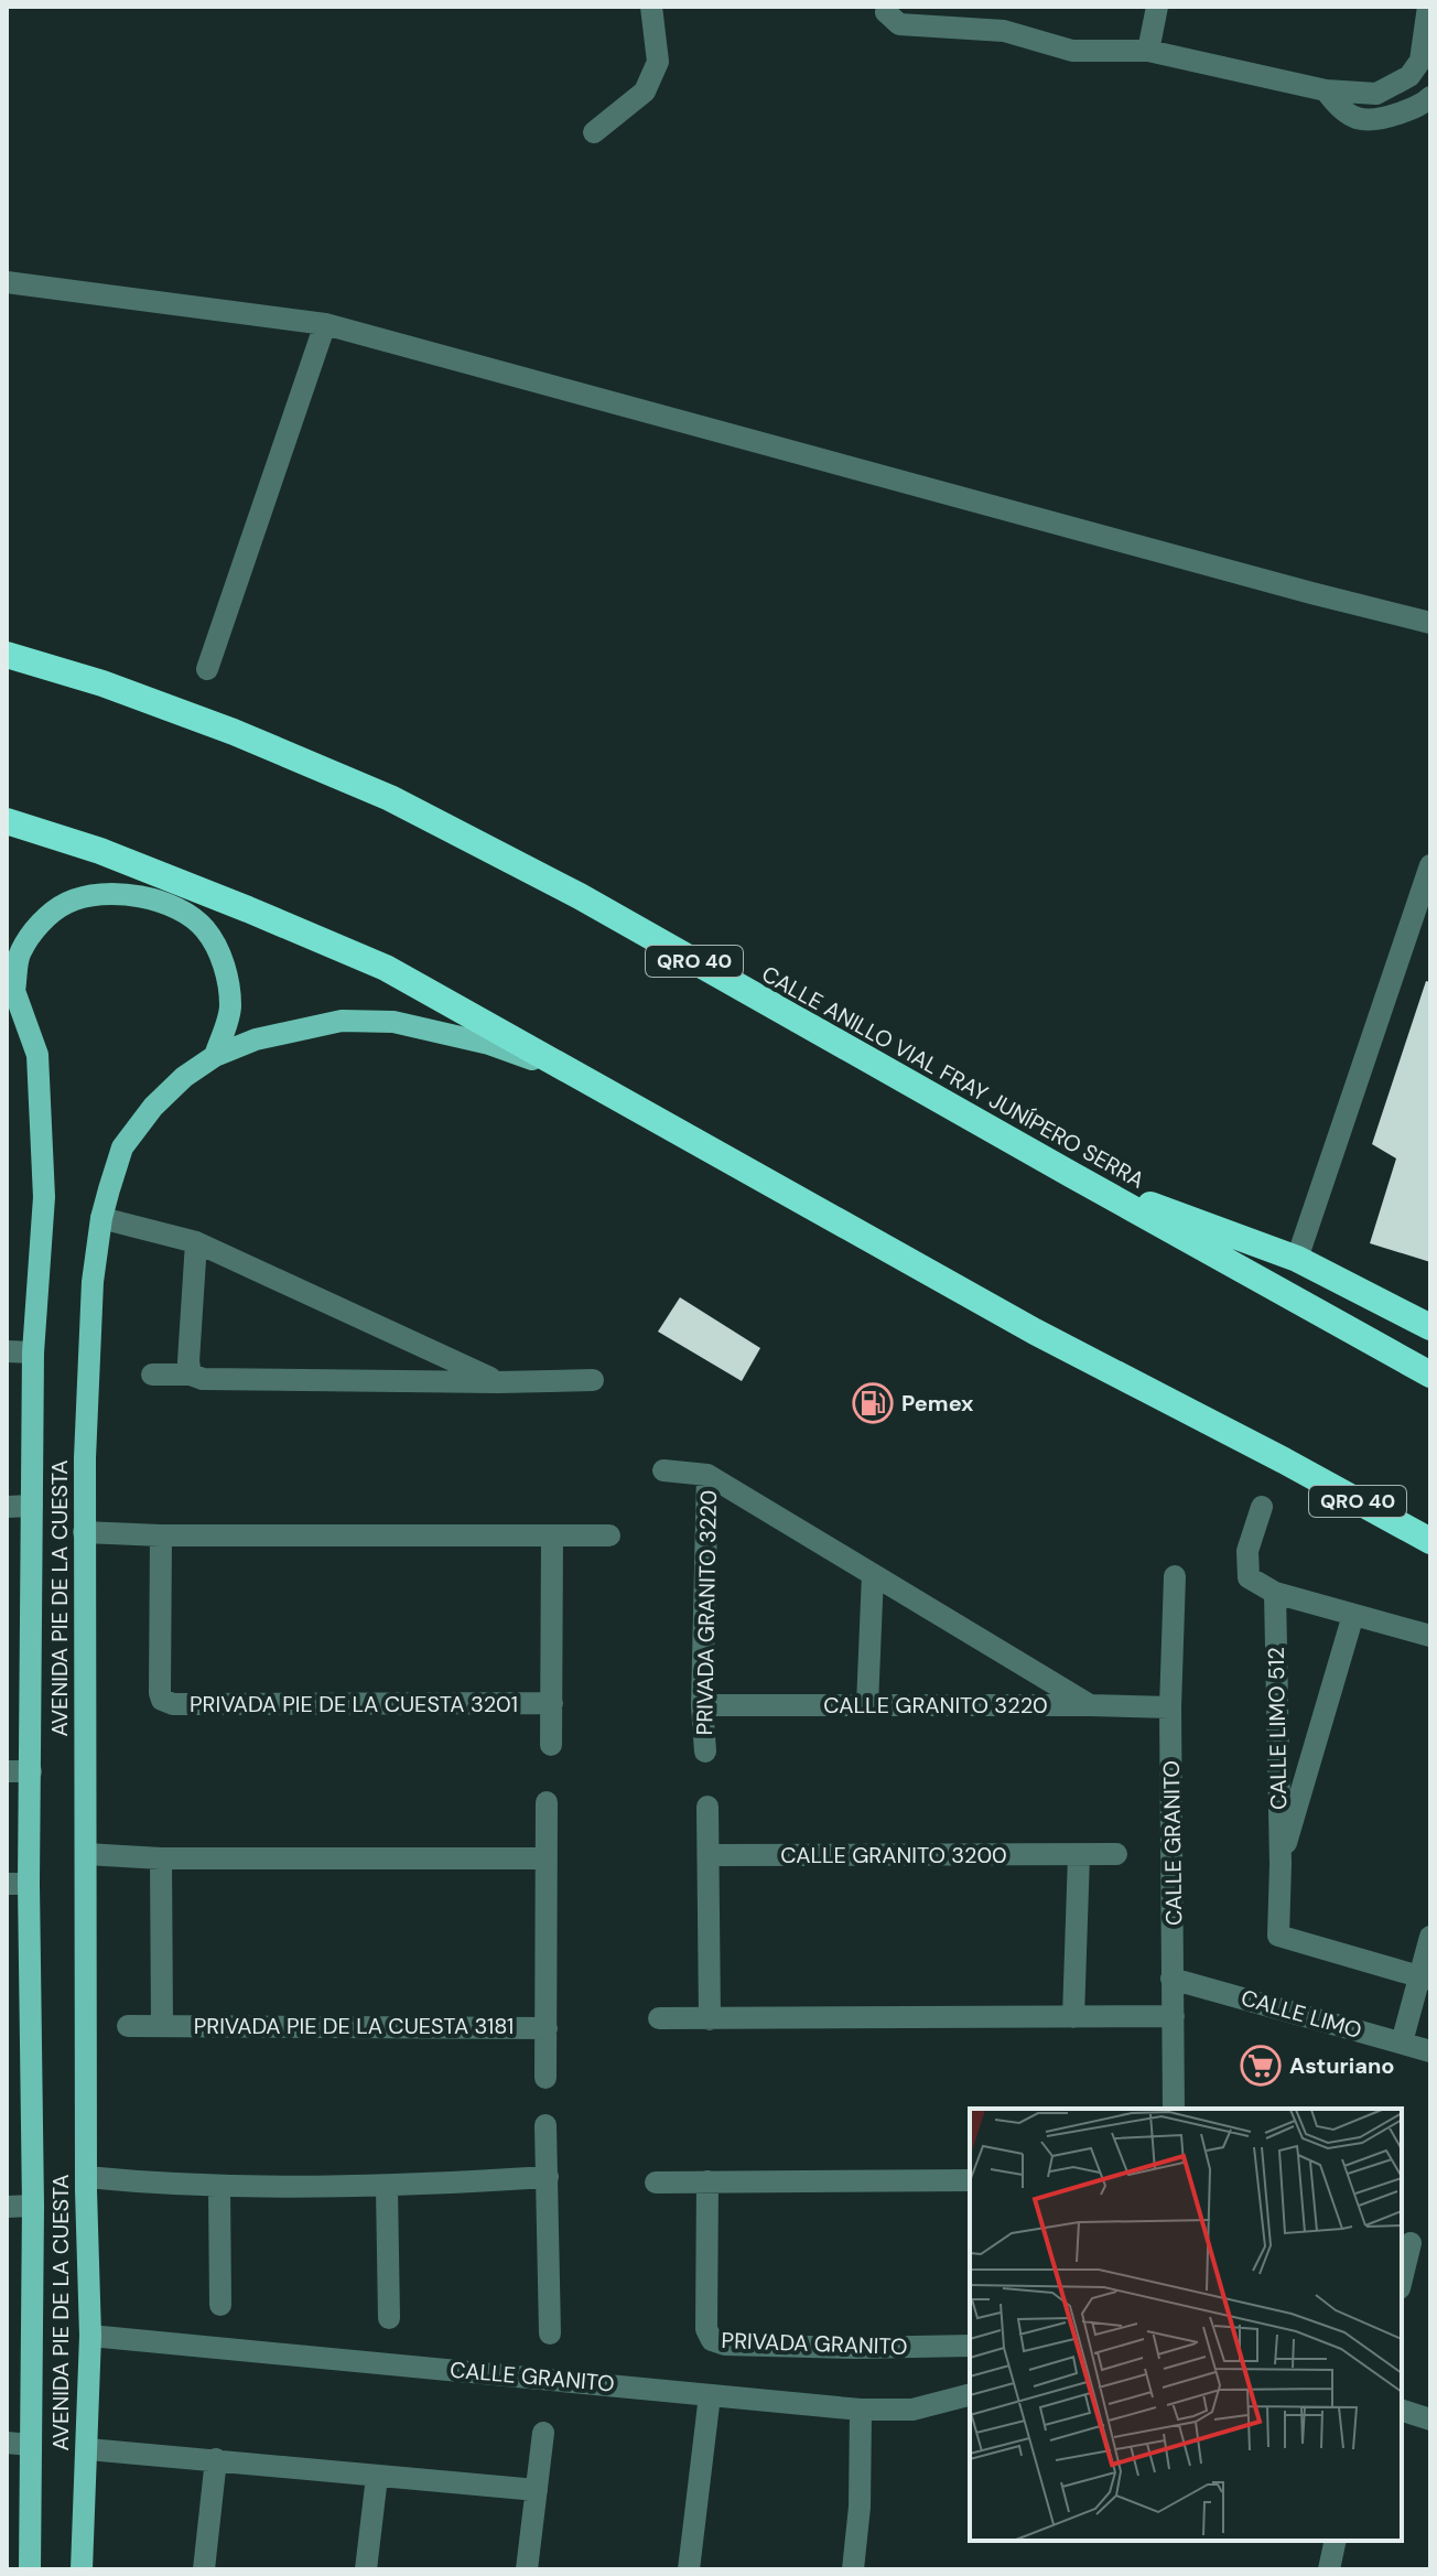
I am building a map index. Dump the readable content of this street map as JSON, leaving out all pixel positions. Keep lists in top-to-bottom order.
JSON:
{
  "streets": {
    "highway": ["QRO 40", "CALLE ANILLO VIAL FRAY JUNÍPERO SERRA"],
    "main road": ["AVENIDA PIE DE LA CUESTA"],
    "street": [
      "PRIVADA GRANITO 3220",
      "PRIVADA PIE DE LA CUESTA 3201",
      "CALLE GRANITO 3220",
      "CALLE LIMO 512",
      "CALLE GRANITO",
      "CALLE GRANITO 3200",
      "CALLE LIMO",
      "PRIVADA PIE DE LA CUESTA 3181",
      "PRIVADA GRANITO"
    ]
  },
  "crossings": [
    ["QRO 40", "AVENIDA PIE DE LA CUESTA"],
    ["AVENIDA PIE DE LA CUESTA", "CALLE GRANITO"],
    ["PRIVADA GRANITO 3220", "CALLE GRANITO 3220"],
    ["CALLE GRANITO 3220", "CALLE GRANITO"],
    ["CALLE GRANITO", "CALLE LIMO"]
  ],
  "places": {
    "fuel station": ["Pemex"],
    "supermarket": ["Asturiano"]
  }
}
